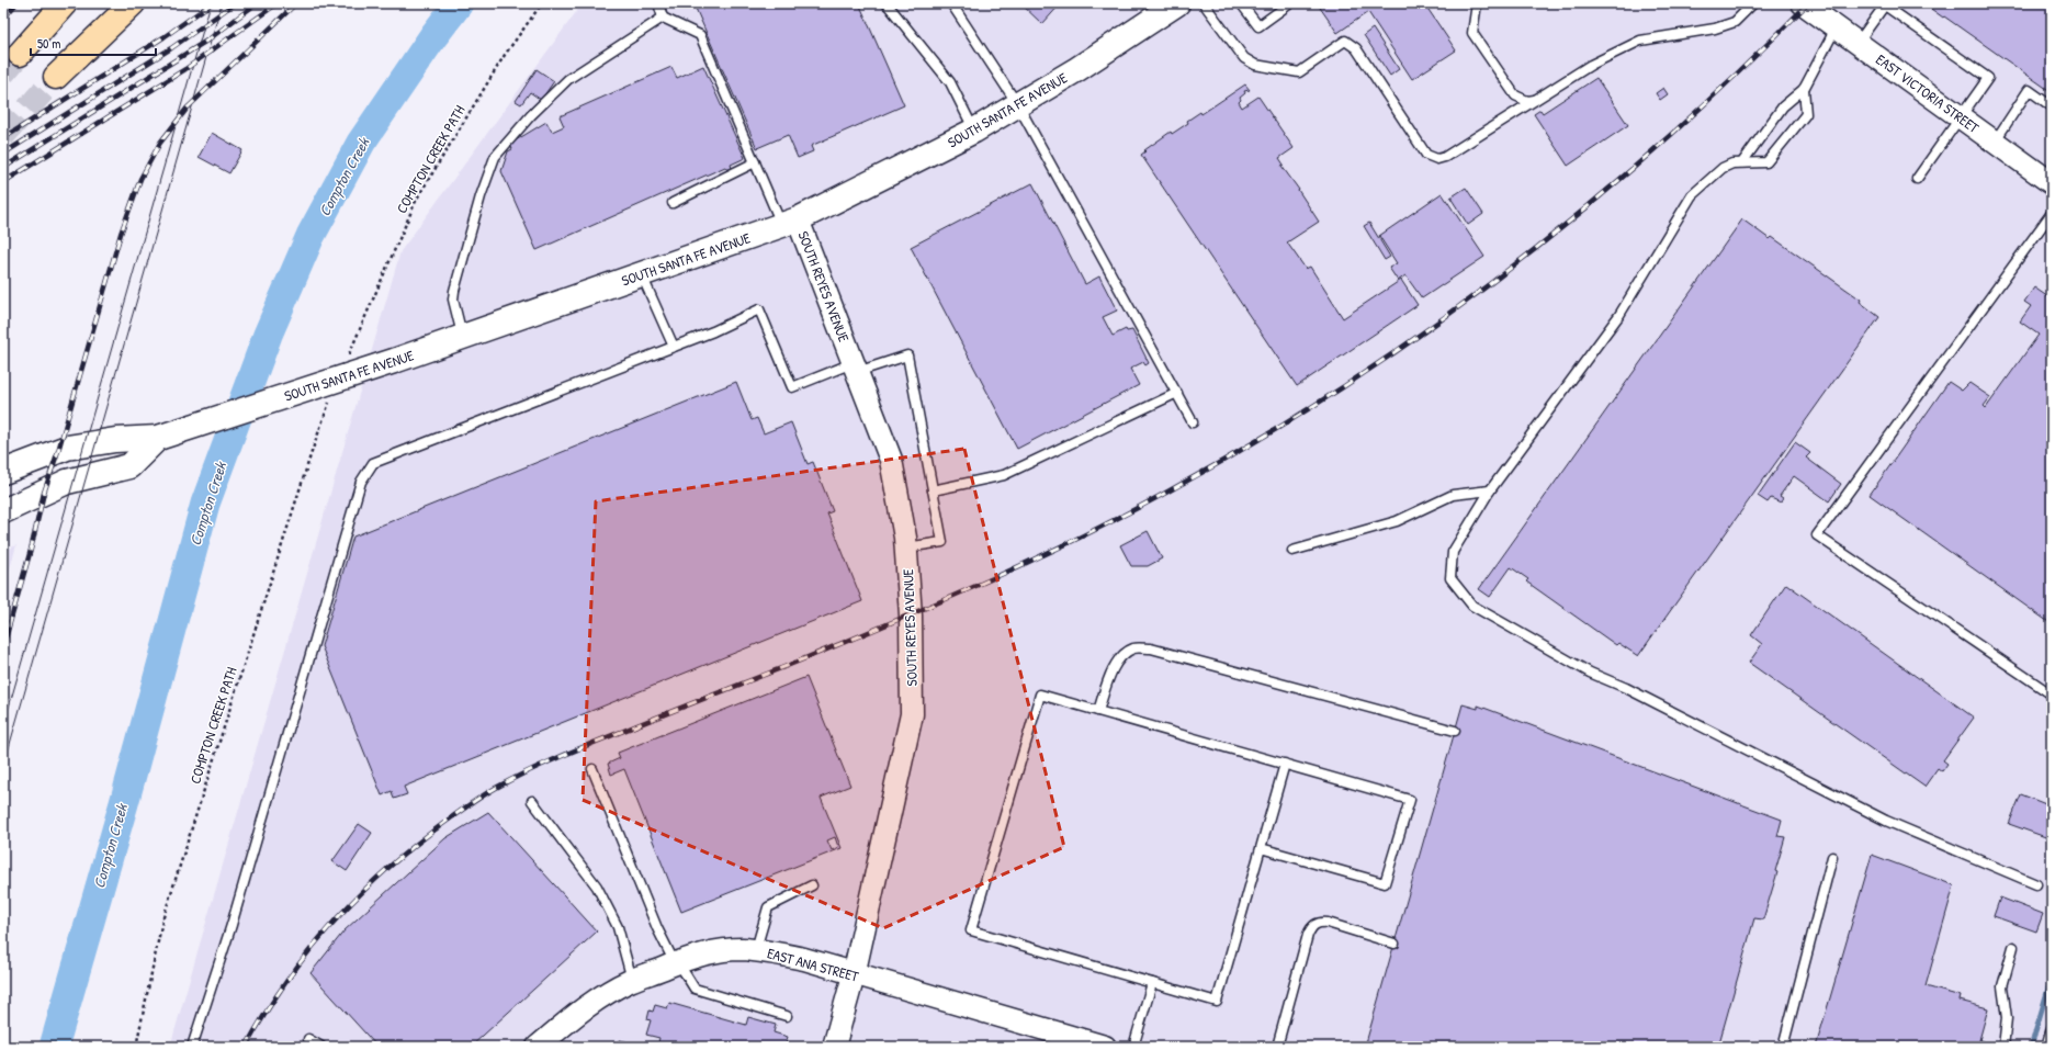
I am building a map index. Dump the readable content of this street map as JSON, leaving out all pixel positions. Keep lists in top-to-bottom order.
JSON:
{
  "streets": {
    "main road": ["SOUTH SANTA FE AVENUE"],
    "street": ["EAST VICTORIA STREET", "SOUTH REYES AVENUE", "EAST ANA STREET"],
    "path": ["COMPTON CREEK PATH"]
  },
  "crossings": [
    ["SOUTH SANTA FE AVENUE", "SOUTH REYES AVENUE"],
    ["SOUTH REYES AVENUE", "EAST ANA STREET"]
  ],
  "water": ["Compton Creek"],
  "scale_bar": "50 m"
}
